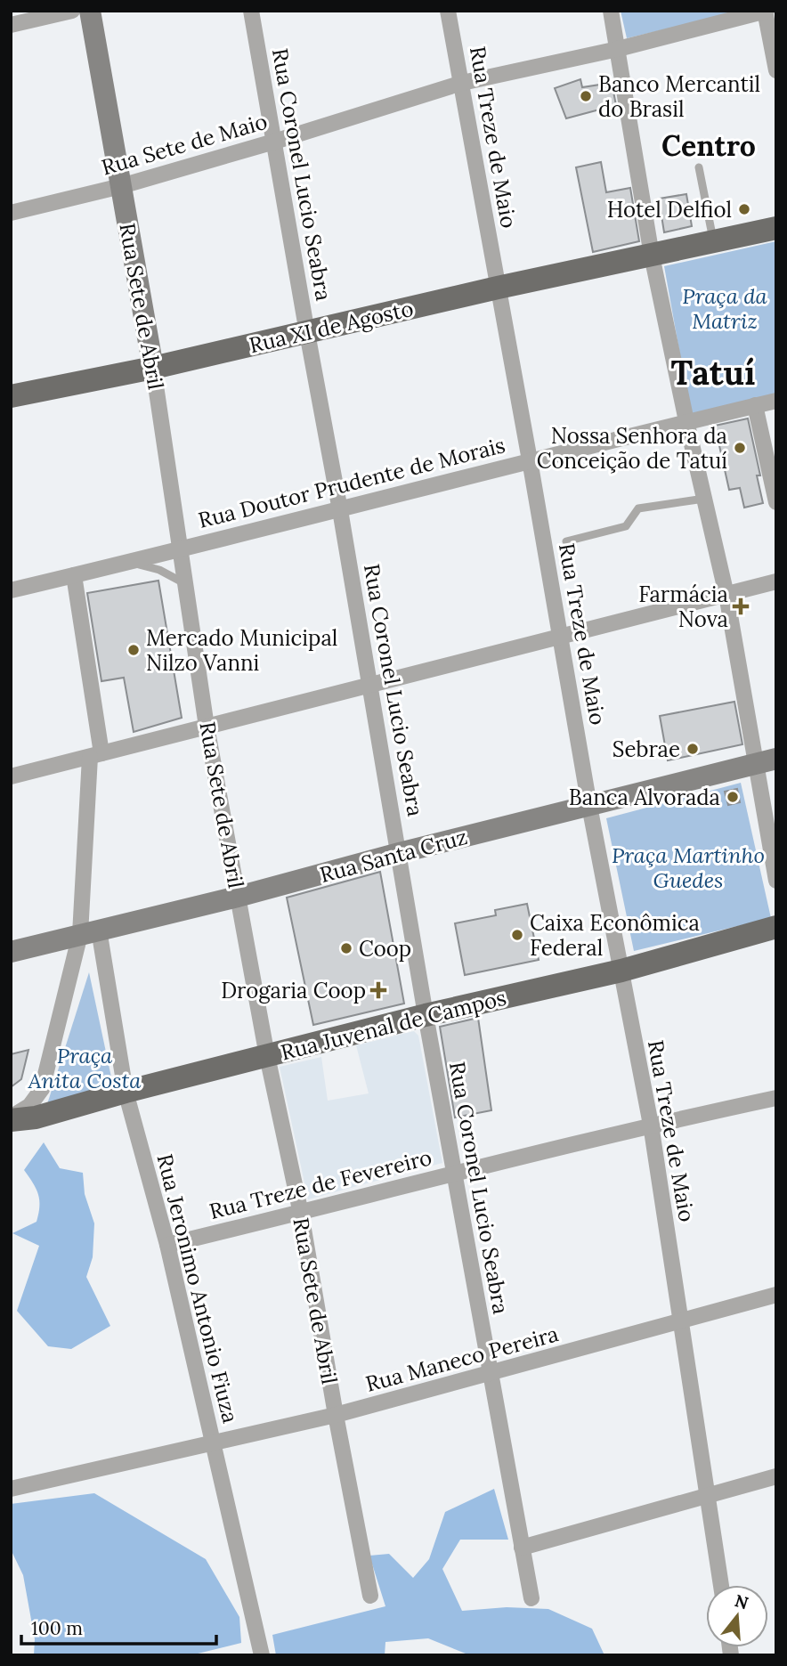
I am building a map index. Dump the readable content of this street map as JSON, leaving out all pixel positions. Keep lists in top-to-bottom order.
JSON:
{
  "streets": {
    "main road": [
      "Rua Sete de Abril",
      "Rua XI de Agosto",
      "Rua Santa Cruz",
      "Rua Juvenal de Campos"
    ],
    "street": [
      "Rua Treze de Maio",
      "Rua Sete de Maio",
      "Rua Coronel Lucio Seabra",
      "Rua Doutor Prudente de Morais",
      "Rua Treze de Fevereiro",
      "Rua Jeronimo Antonio Fiuza",
      "Rua Maneco Pereira"
    ]
  },
  "crossings": [
    ["Rua Treze de Maio", "Rua Sete de Maio"],
    ["Rua Treze de Maio", "Rua XI de Agosto"],
    ["Rua Treze de Maio", "Rua Doutor Prudente de Morais"],
    ["Rua Treze de Maio", "Rua Santa Cruz"],
    ["Rua Treze de Maio", "Rua Juvenal de Campos"],
    ["Rua Treze de Maio", "Rua Treze de Fevereiro"],
    ["Rua Treze de Maio", "Rua Maneco Pereira"],
    ["Rua Sete de Maio", "Rua Coronel Lucio Seabra"],
    ["Rua Sete de Maio", "Rua Sete de Abril"],
    ["Rua Coronel Lucio Seabra", "Rua XI de Agosto"],
    ["Rua Coronel Lucio Seabra", "Rua Doutor Prudente de Morais"],
    ["Rua Coronel Lucio Seabra", "Rua Santa Cruz"],
    ["Rua Coronel Lucio Seabra", "Rua Juvenal de Campos"],
    ["Rua Coronel Lucio Seabra", "Rua Treze de Fevereiro"],
    ["Rua Coronel Lucio Seabra", "Rua Maneco Pereira"],
    ["Rua Sete de Abril", "Rua XI de Agosto"],
    ["Rua Sete de Abril", "Rua Doutor Prudente de Morais"],
    ["Rua Sete de Abril", "Rua Santa Cruz"],
    ["Rua Sete de Abril", "Rua Juvenal de Campos"],
    ["Rua Sete de Abril", "Rua Treze de Fevereiro"],
    ["Rua Sete de Abril", "Rua Maneco Pereira"],
    ["Rua Santa Cruz", "Rua Jeronimo Antonio Fiuza"],
    ["Rua Juvenal de Campos", "Rua Jeronimo Antonio Fiuza"],
    ["Rua Treze de Fevereiro", "Rua Jeronimo Antonio Fiuza"],
    ["Rua Jeronimo Antonio Fiuza", "Rua Maneco Pereira"]
  ],
  "districts": ["Centro", "Tatuí"],
  "parks": ["Praça da Matriz", "Praça Martinho Guedes", "Praça Anita Costa"],
  "places": {
    "other": [
      "Banco Mercantil do Brasil",
      "Hotel Delfiol",
      "Nossa Senhora da Conceição de Tatuí",
      "Mercado Municipal Nilzo Vanni",
      "Sebrae",
      "Banca Alvorada",
      "Caixa Econômica Federal",
      "Coop"
    ],
    "health": ["Farmácia Nova", "Drogaria Coop"]
  },
  "scale_bar": "100 m",
  "north": "top"
}
